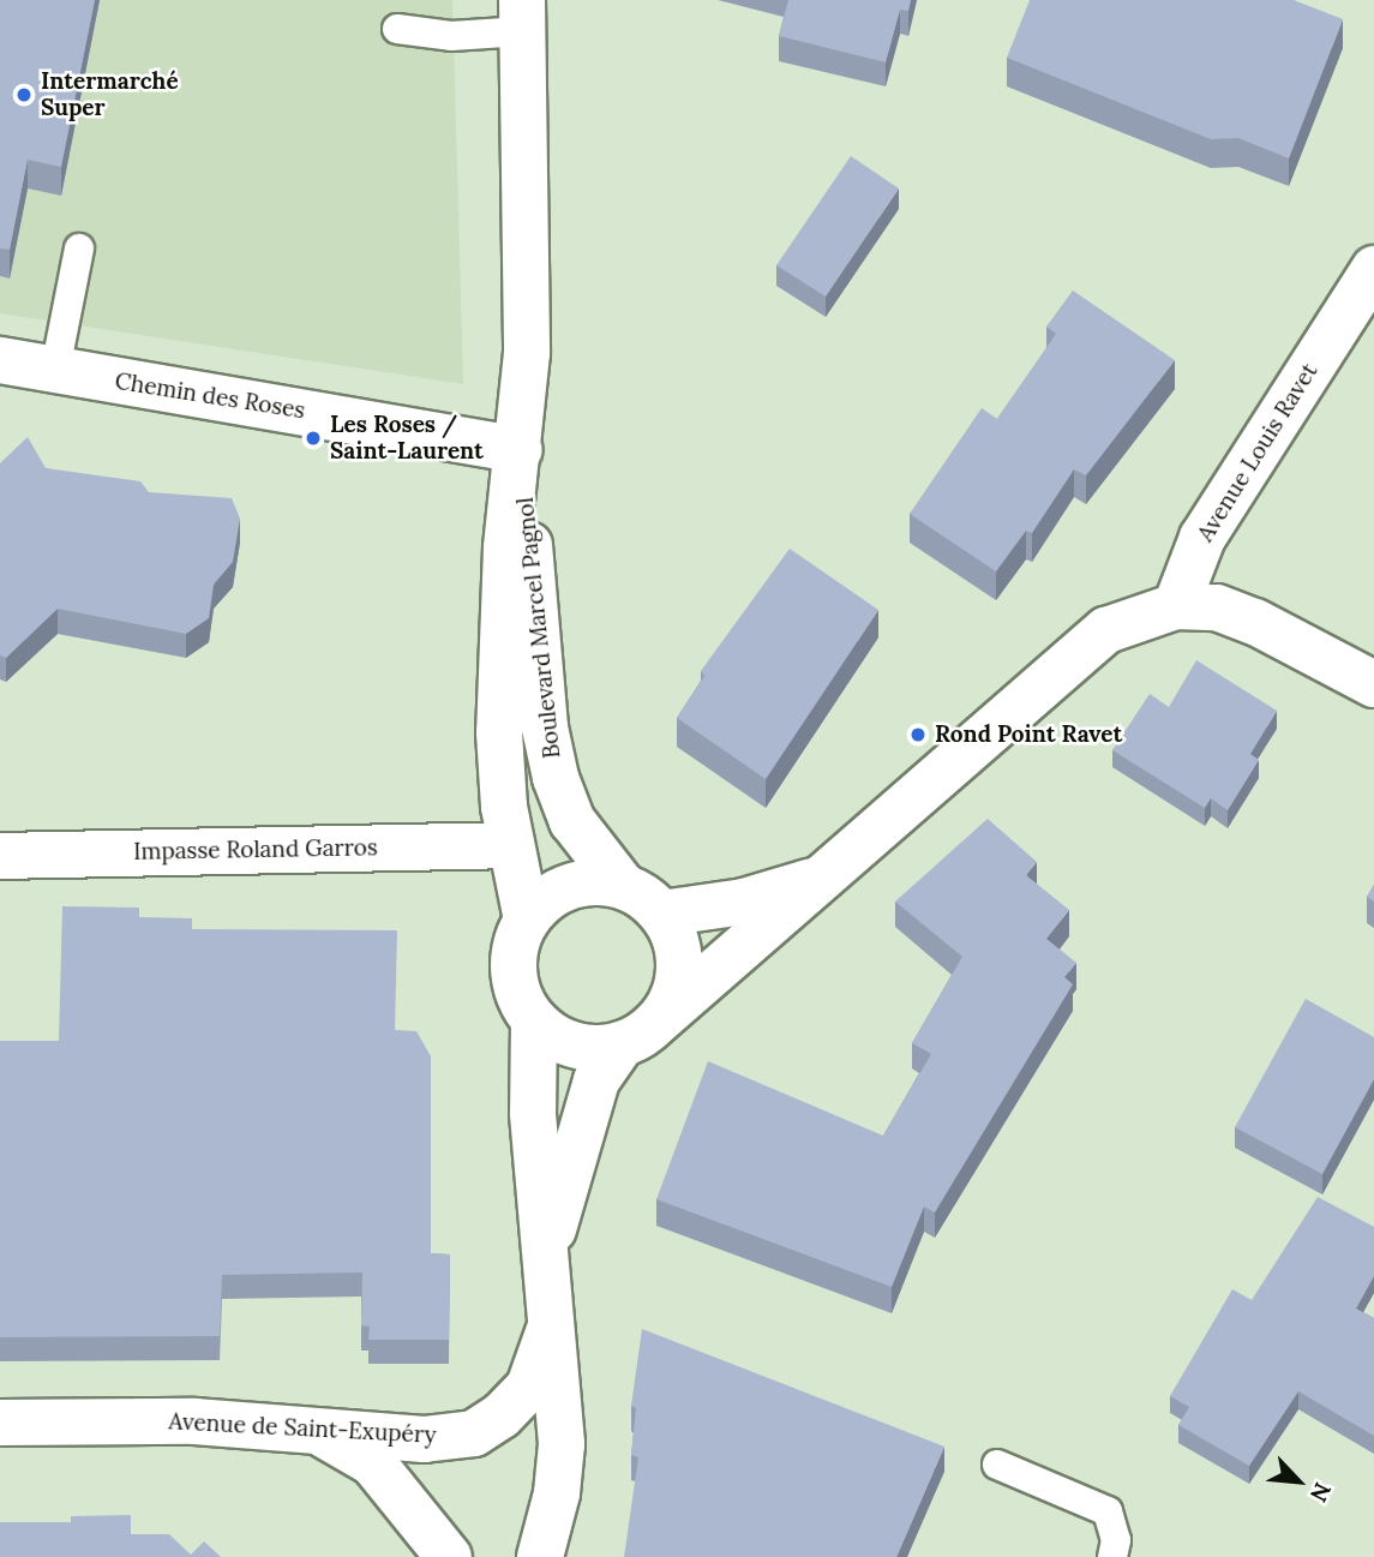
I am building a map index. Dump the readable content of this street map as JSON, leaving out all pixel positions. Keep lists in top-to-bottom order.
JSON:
{
  "streets": {
    "street": [
      "Chemin des Roses",
      "Avenue Louis Ravet",
      "Boulevard Marcel Pagnol",
      "Impasse Roland Garros",
      "Avenue de Saint-Exupéry"
    ]
  },
  "crossings": [
    ["Chemin des Roses", "Boulevard Marcel Pagnol"],
    ["Boulevard Marcel Pagnol", "Impasse Roland Garros"]
  ],
  "places": ["Intermarché Super", "Les Roses / Saint-Laurent", "Rond Point Ravet"],
  "north": "bottom right"
}
